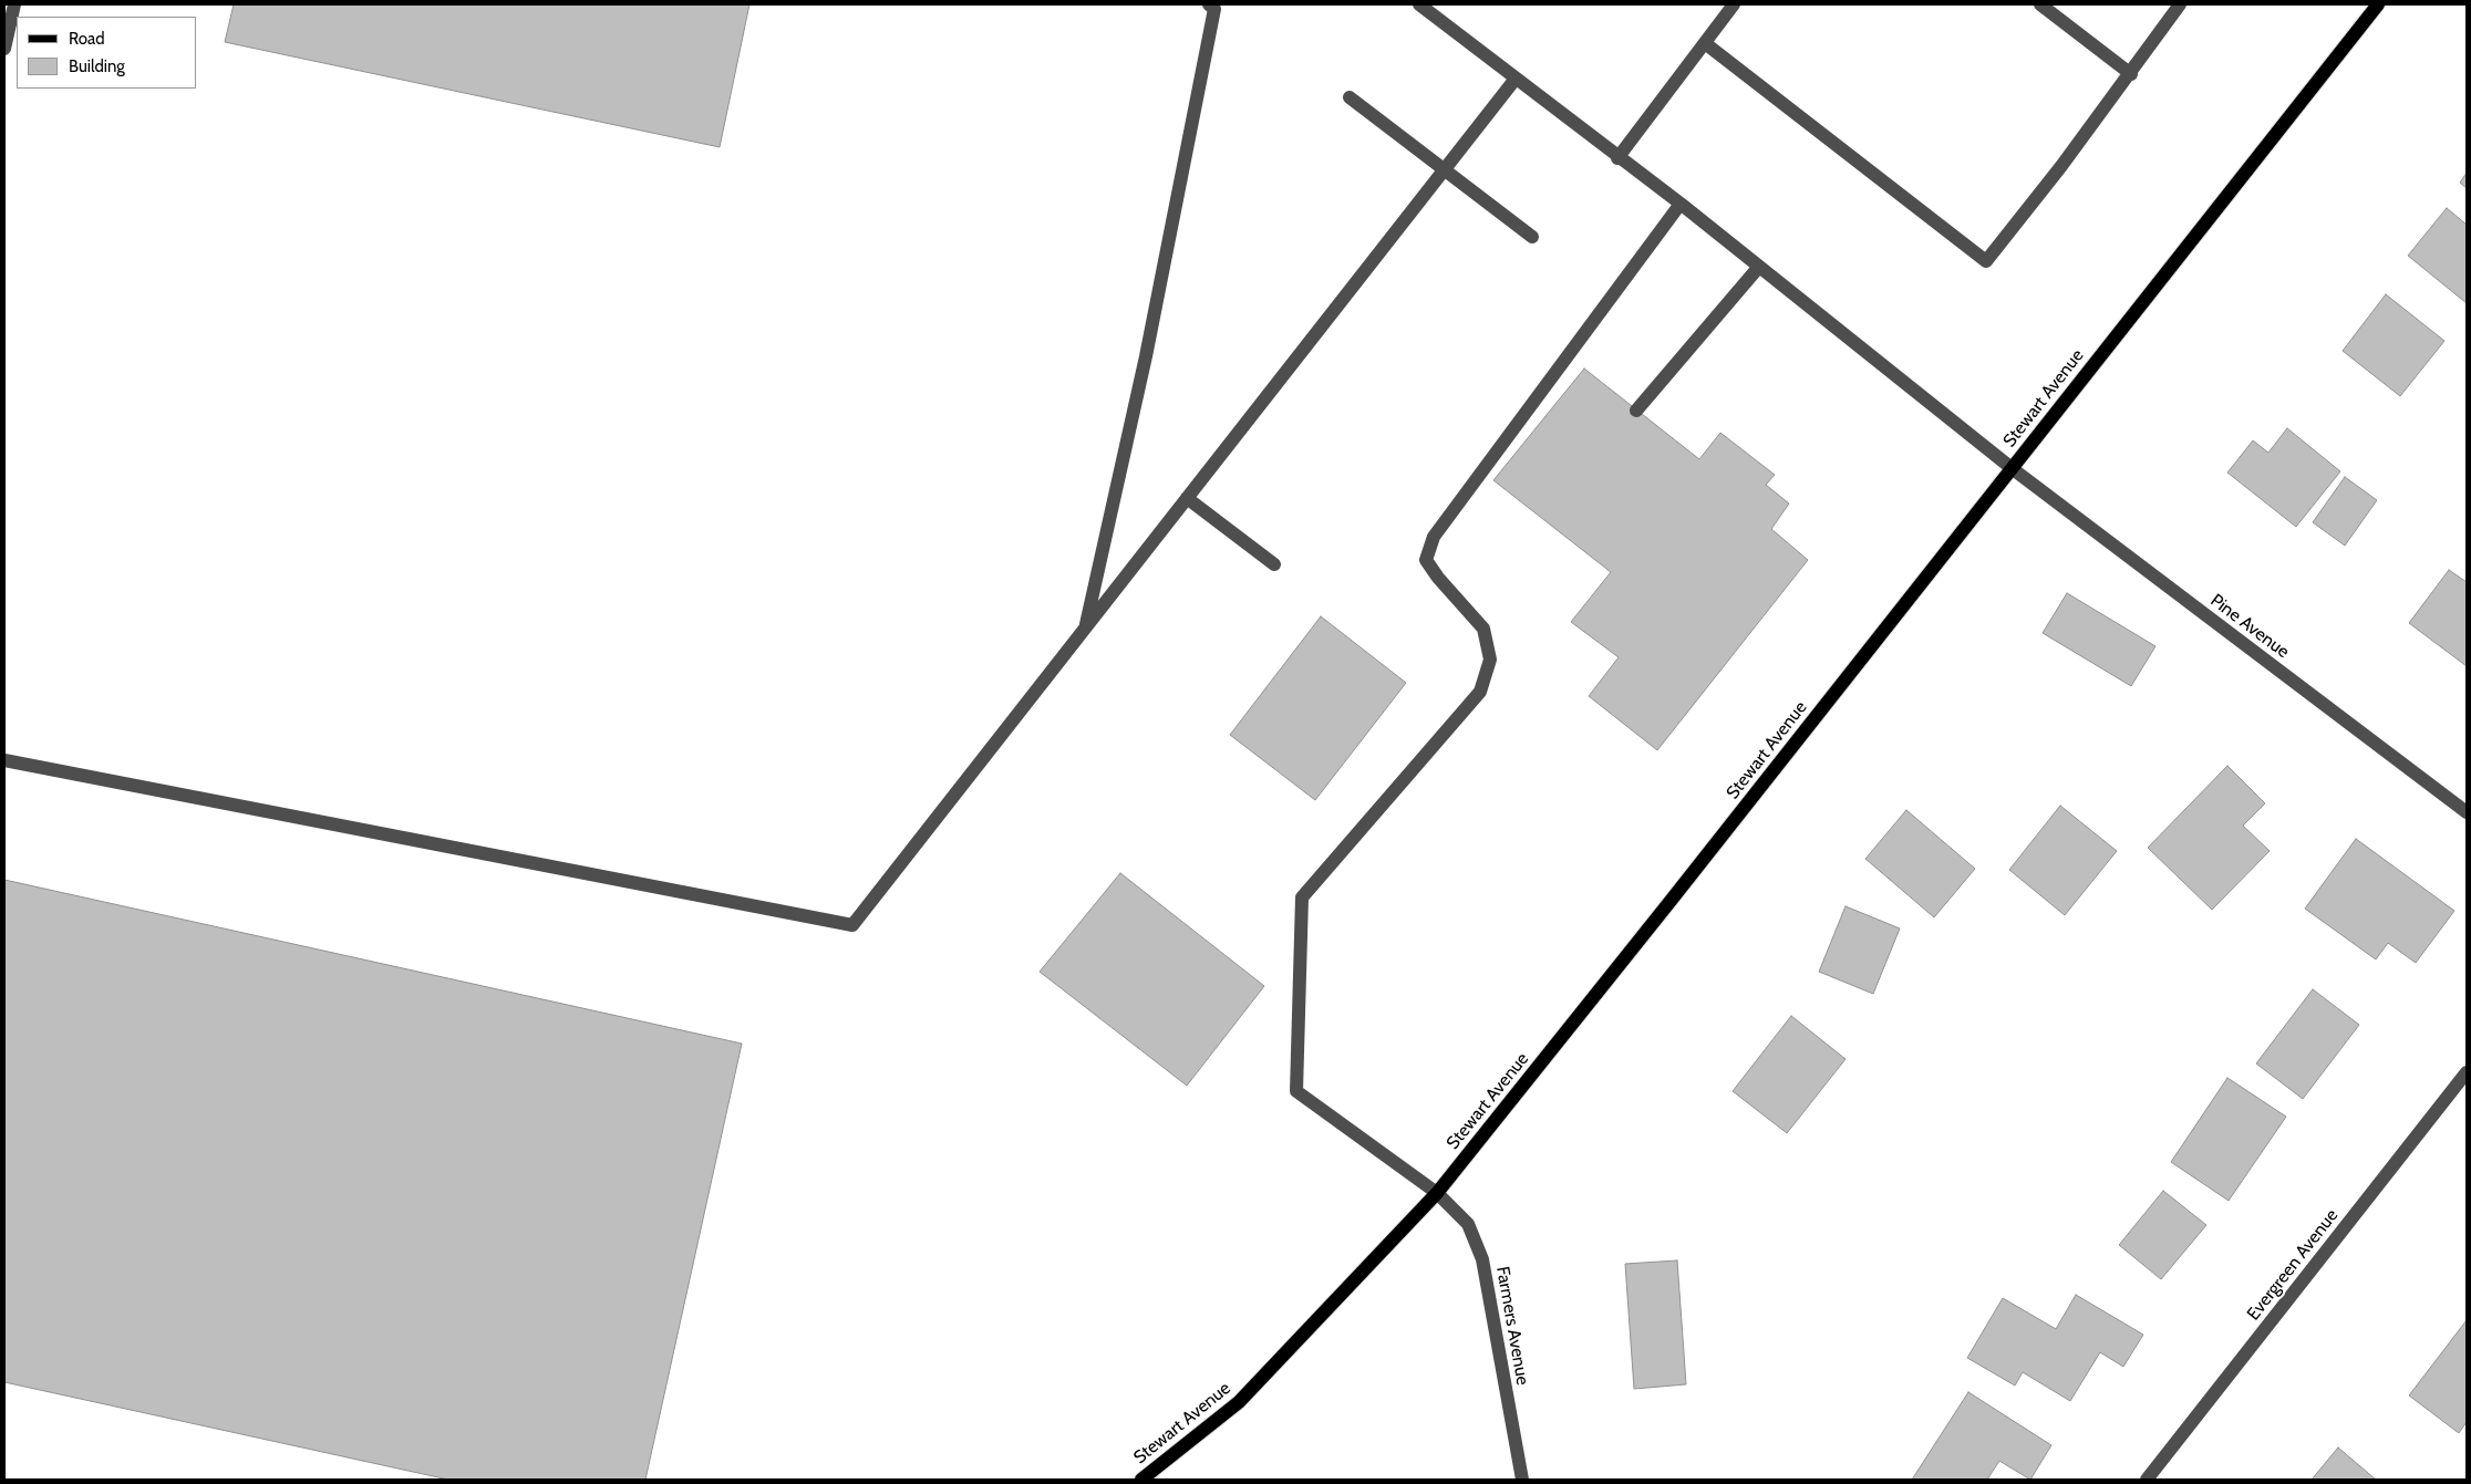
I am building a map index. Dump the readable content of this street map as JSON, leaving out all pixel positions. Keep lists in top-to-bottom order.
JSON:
{
  "streets": {
    "main road": ["Stewart Avenue"],
    "street": ["Pine Avenue", "Evergreen Avenue", "Farmers Avenue"]
  },
  "crossings": [
    ["Stewart Avenue", "Pine Avenue"],
    ["Stewart Avenue", "Farmers Avenue"],
    ["Pine Avenue", "Farmers Avenue"]
  ],
  "legend": ["Road", "Building"]
}
